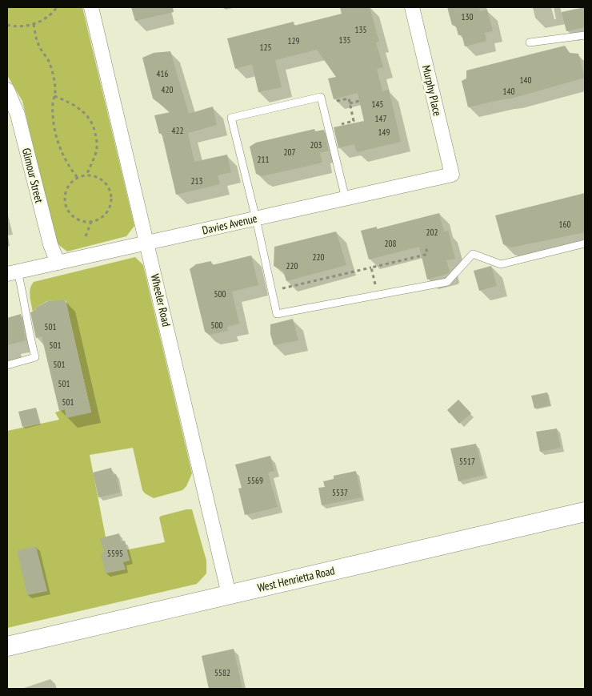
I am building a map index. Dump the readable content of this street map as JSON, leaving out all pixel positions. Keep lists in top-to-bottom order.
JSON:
{
  "streets": {
    "main road": ["West Henrietta Road"],
    "street": [
      "Murphy Place",
      "Glimour Street",
      "Davies Avenue",
      "Wheeler Road"
    ]
  },
  "crossings": [
    ["Murphy Place", "Davies Avenue"],
    ["Glimour Street", "Davies Avenue"],
    ["Davies Avenue", "Wheeler Road"],
    ["Wheeler Road", "West Henrietta Road"]
  ],
  "house_numbers": [
    "130",
    "135",
    "135",
    "129",
    "125",
    "416",
    "140",
    "420",
    "140",
    "145",
    "147",
    "422",
    "149",
    "203",
    "207",
    "211",
    "213",
    "160",
    "202",
    "208",
    "220",
    "220",
    "500",
    "500",
    "501",
    "501",
    "501",
    "501",
    "501",
    "5517",
    "5569",
    "5537",
    "5595",
    "5582"
  ]
}
